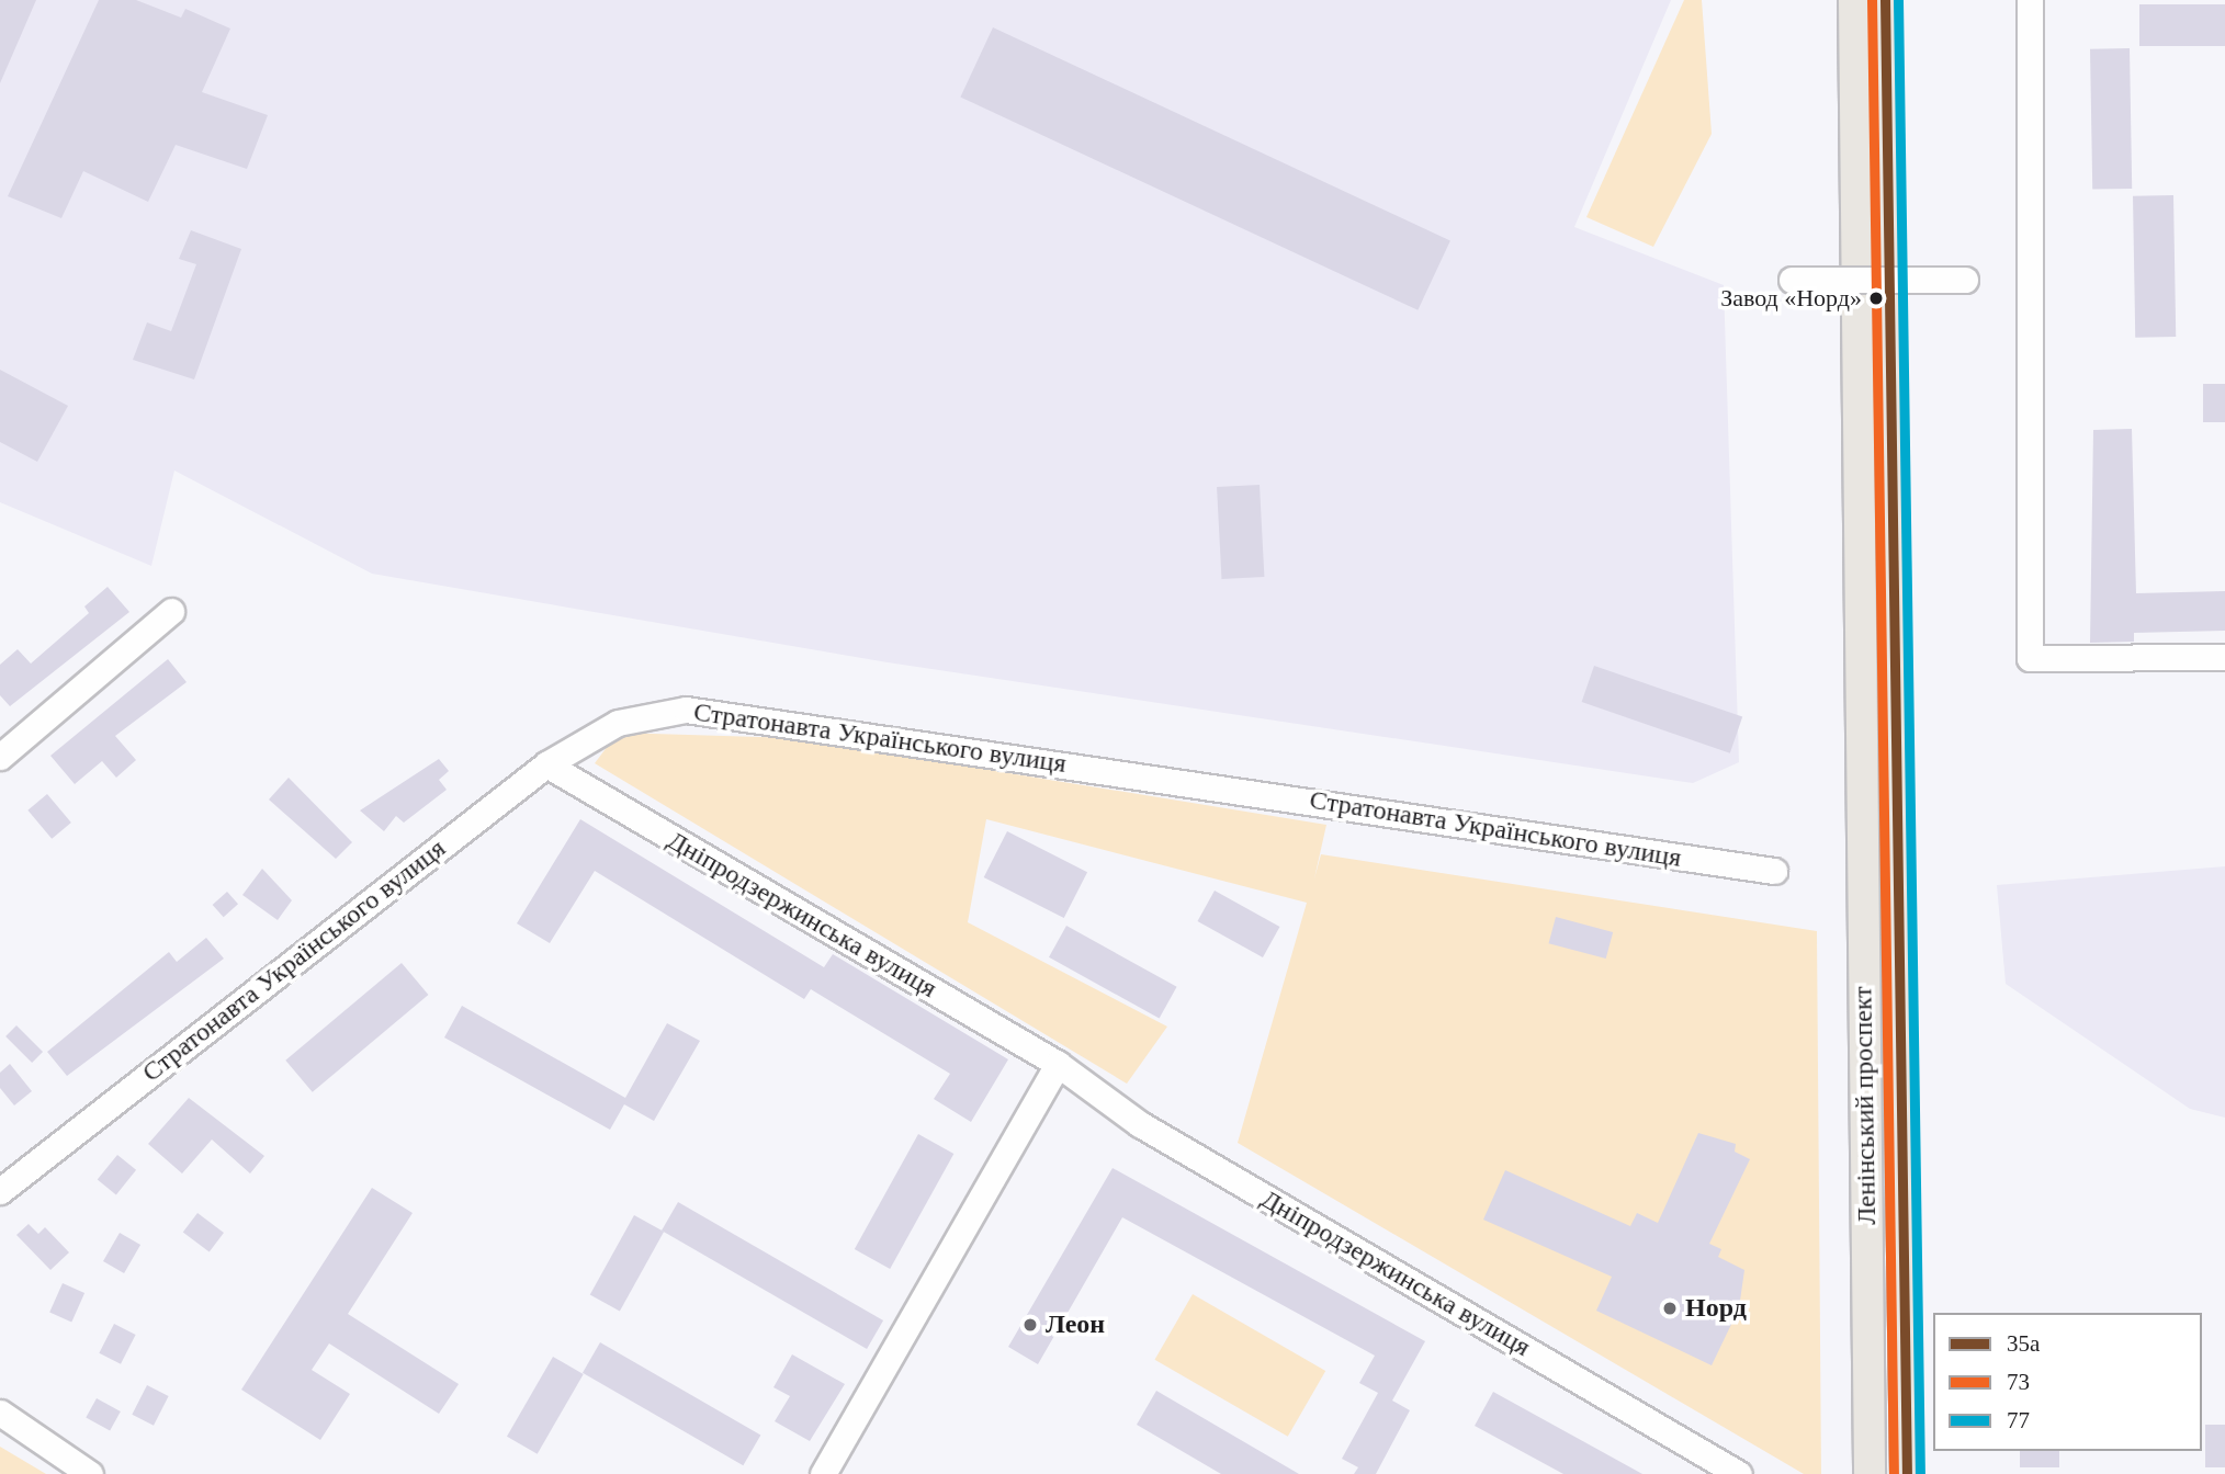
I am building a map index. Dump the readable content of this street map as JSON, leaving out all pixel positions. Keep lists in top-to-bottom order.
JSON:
{
  "streets": {
    "main road": ["Ленінський проспект"],
    "street": ["Стратонавта Українського вулиця", "Дніпродзержинська вулиця"]
  },
  "crossings": [
    ["Стратонавта Українського вулиця", "Дніпродзержинська вулиця"]
  ],
  "places": ["Завод «Норд»", "Норд", "Леон"],
  "lines": ["transit line 35а", "transit line 73", "transit line 77"],
  "legend": ["35а", "73", "77"]
}
